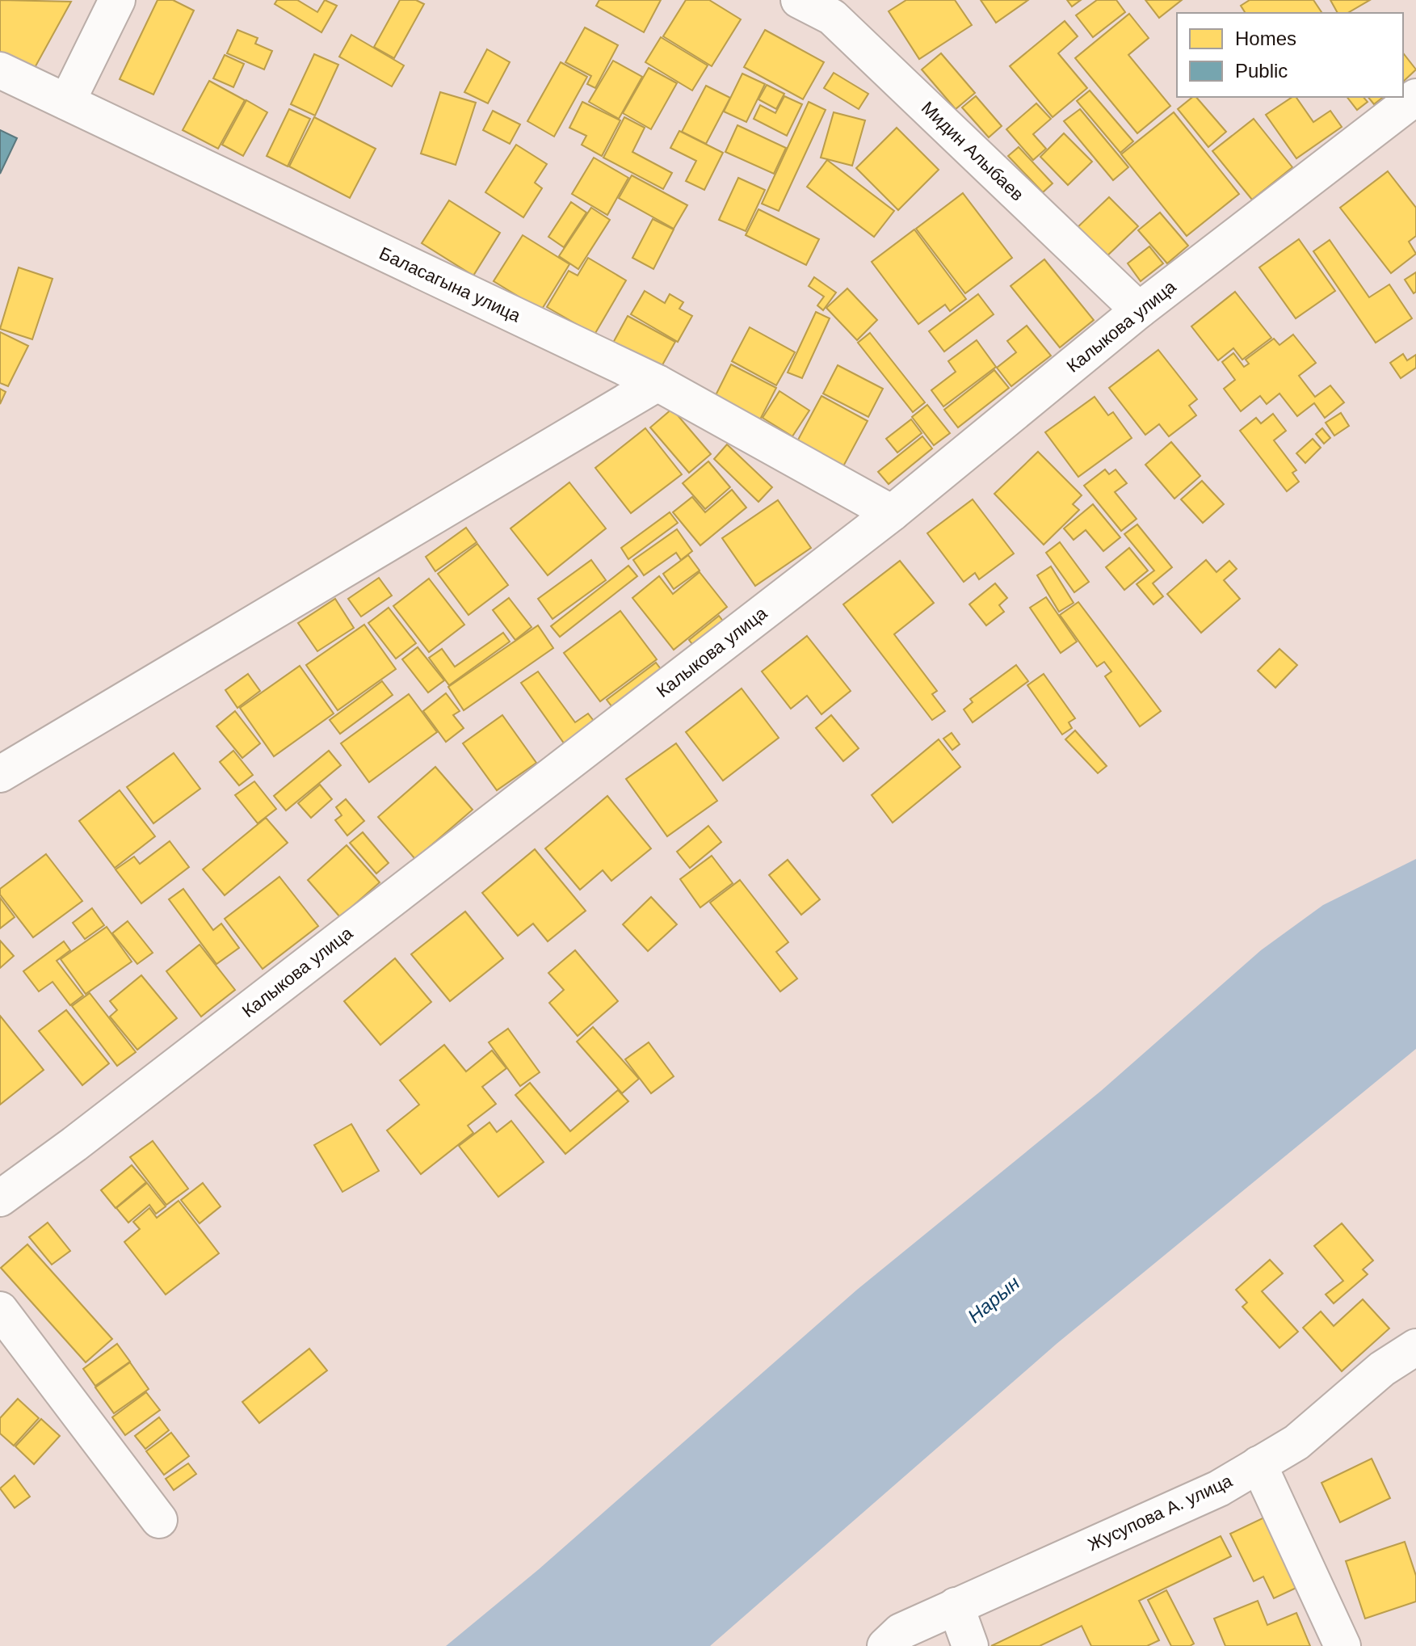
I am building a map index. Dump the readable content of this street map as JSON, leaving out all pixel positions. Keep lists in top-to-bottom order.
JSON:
{
  "streets": {
    "street": [
      "Мидин Алыбаев",
      "Баласагына улица",
      "Калыкова улица",
      "Жусупова А. улица"
    ]
  },
  "crossings": [
    ["Мидин Алыбаев", "Калыкова улица"],
    ["Баласагына улица", "Калыкова улица"]
  ],
  "water": ["Нарын"],
  "legend": ["Homes", "Public"]
}
